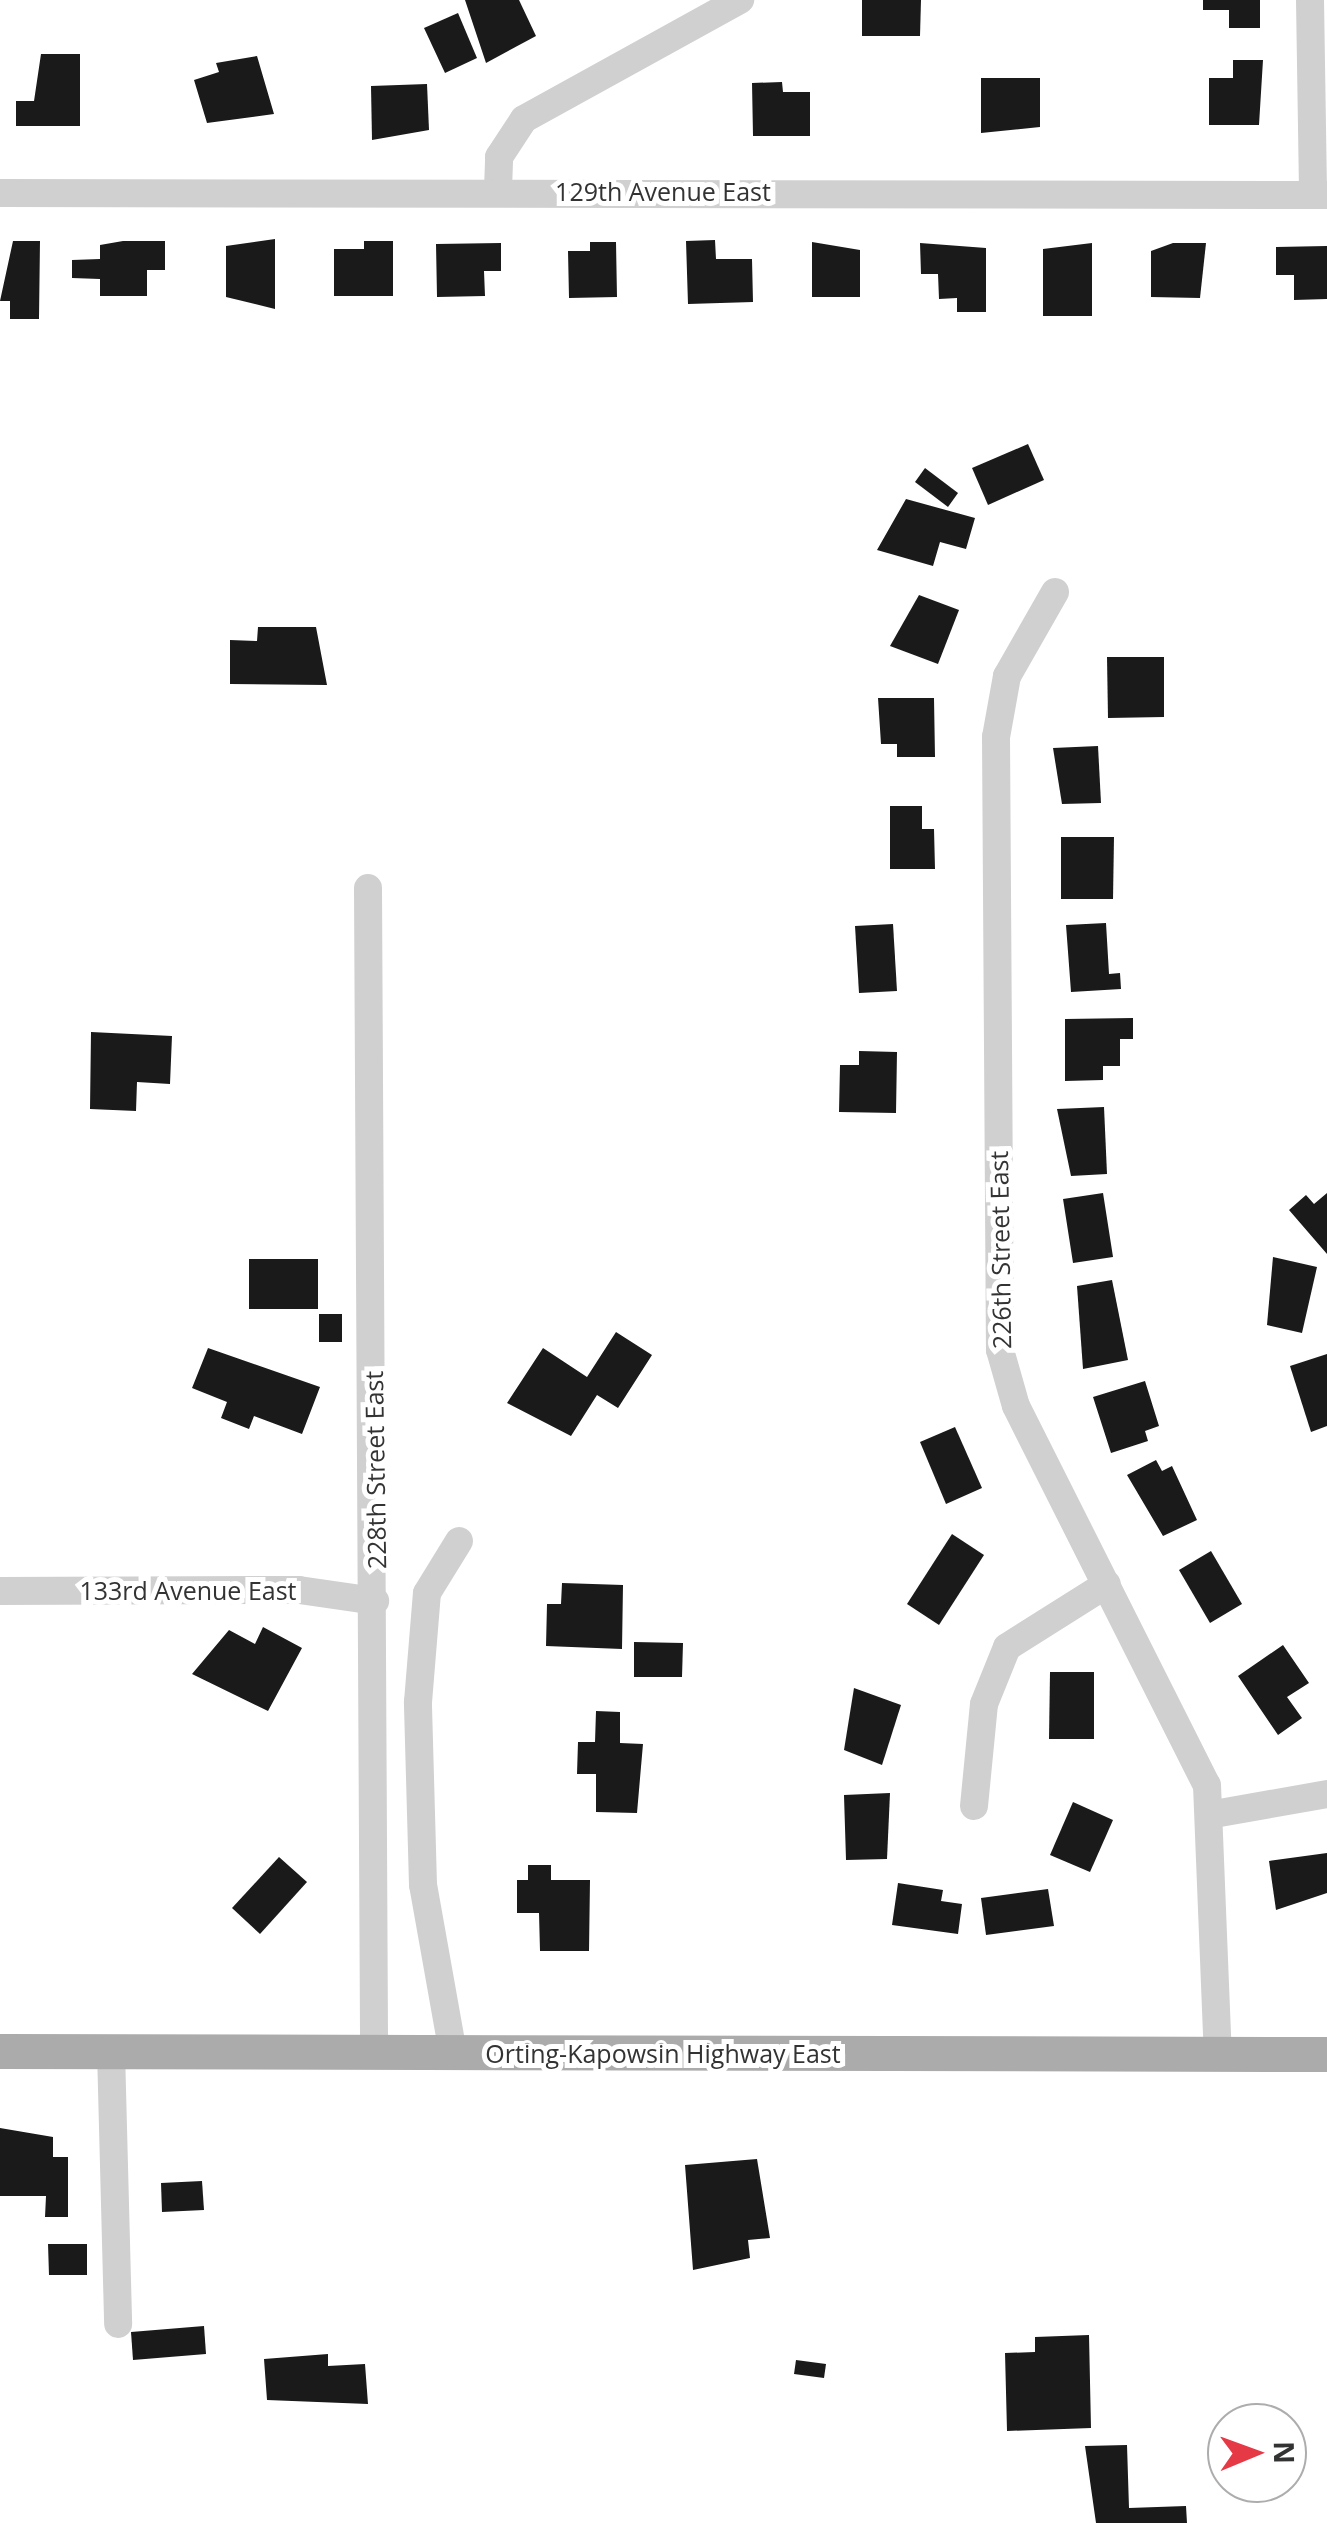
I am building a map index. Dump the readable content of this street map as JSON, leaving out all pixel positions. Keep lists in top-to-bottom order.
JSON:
{
  "streets": {
    "main road": ["Orting-Kapowsin Highway East"],
    "street": [
      "129th Avenue East",
      "226th Street East",
      "228th Street East",
      "133rd Avenue East"
    ]
  },
  "crossings": [
    ["226th Street East", "Orting-Kapowsin Highway East"],
    ["228th Street East", "133rd Avenue East"],
    ["228th Street East", "Orting-Kapowsin Highway East"]
  ],
  "north": "right"
}
